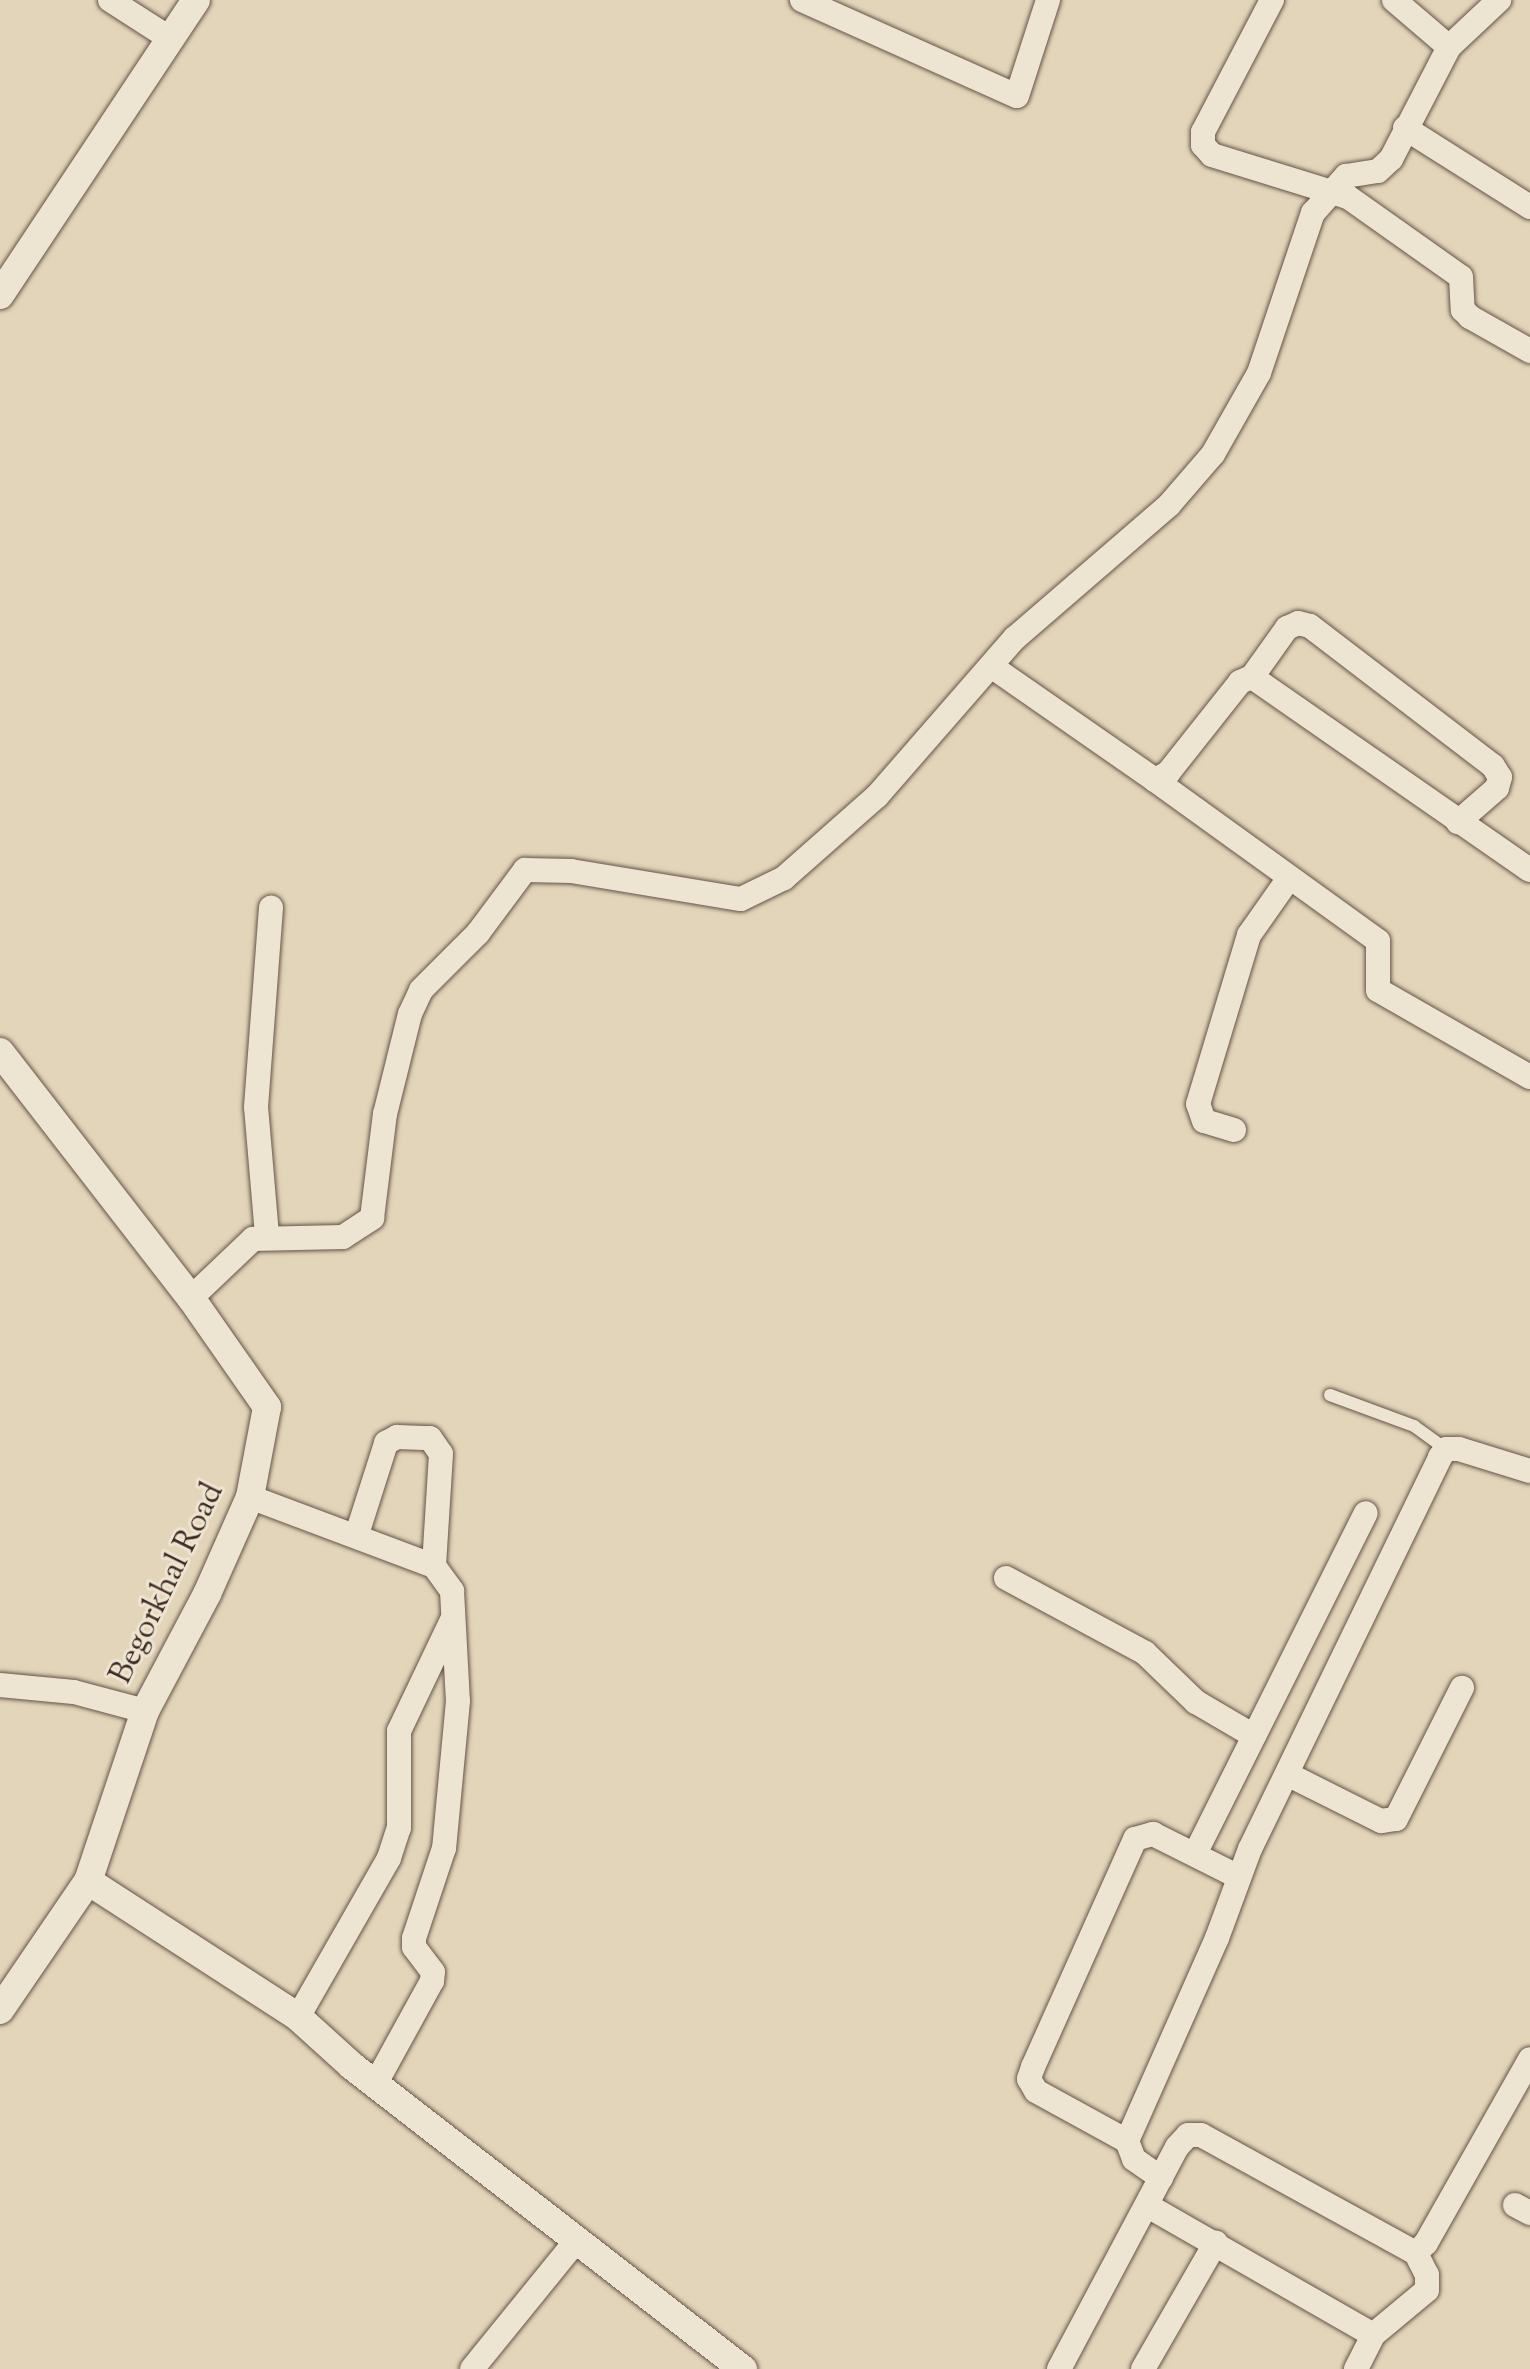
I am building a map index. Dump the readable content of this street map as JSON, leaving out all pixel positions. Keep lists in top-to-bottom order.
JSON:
{
  "streets": {
    "street": ["Begorkhal Road"]
  }
}
